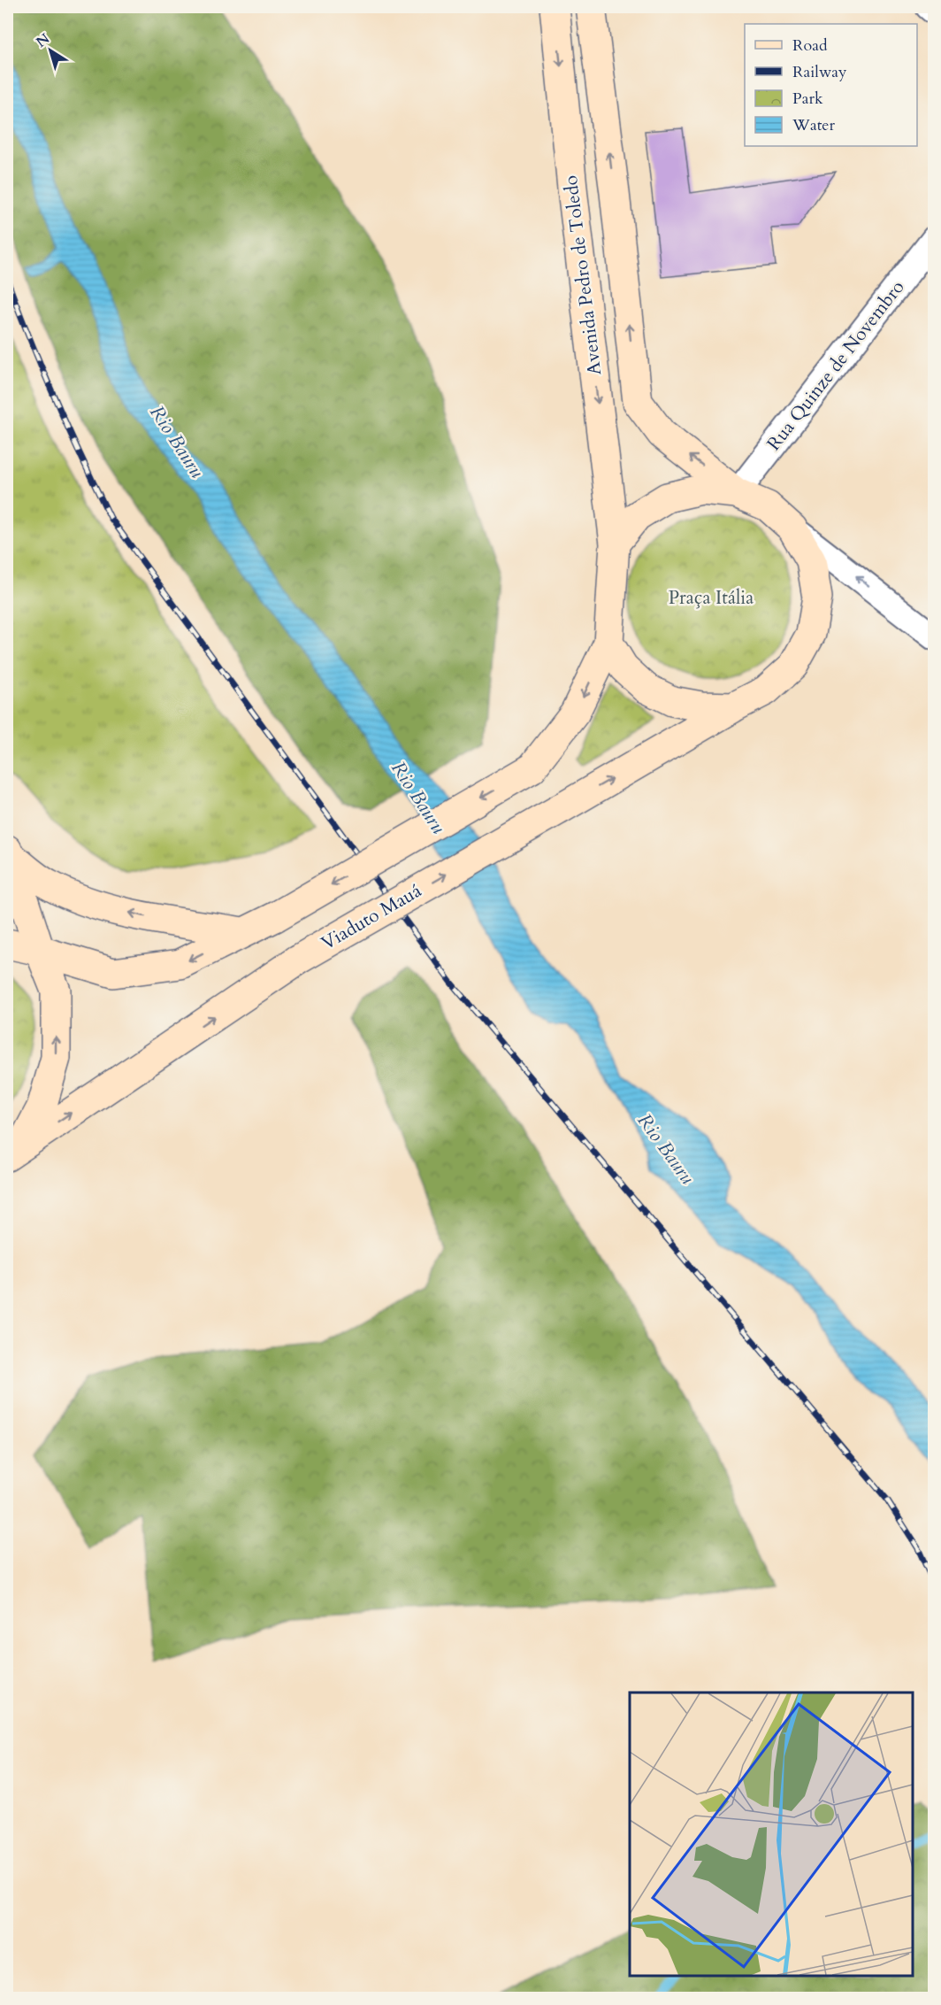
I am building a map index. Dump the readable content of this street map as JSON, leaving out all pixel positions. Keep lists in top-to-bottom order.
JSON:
{
  "streets": {
    "main road": ["Avenida Pedro de Toledo", "Viaduto Mauá"],
    "street": ["Rua Quinze de Novembro"]
  },
  "water": ["Rio Bauru"],
  "parks": ["Praça Itália"],
  "legend": [
    "Road",
    "Railway",
    "Park",
    "Water"
  ],
  "north": "top left"
}
